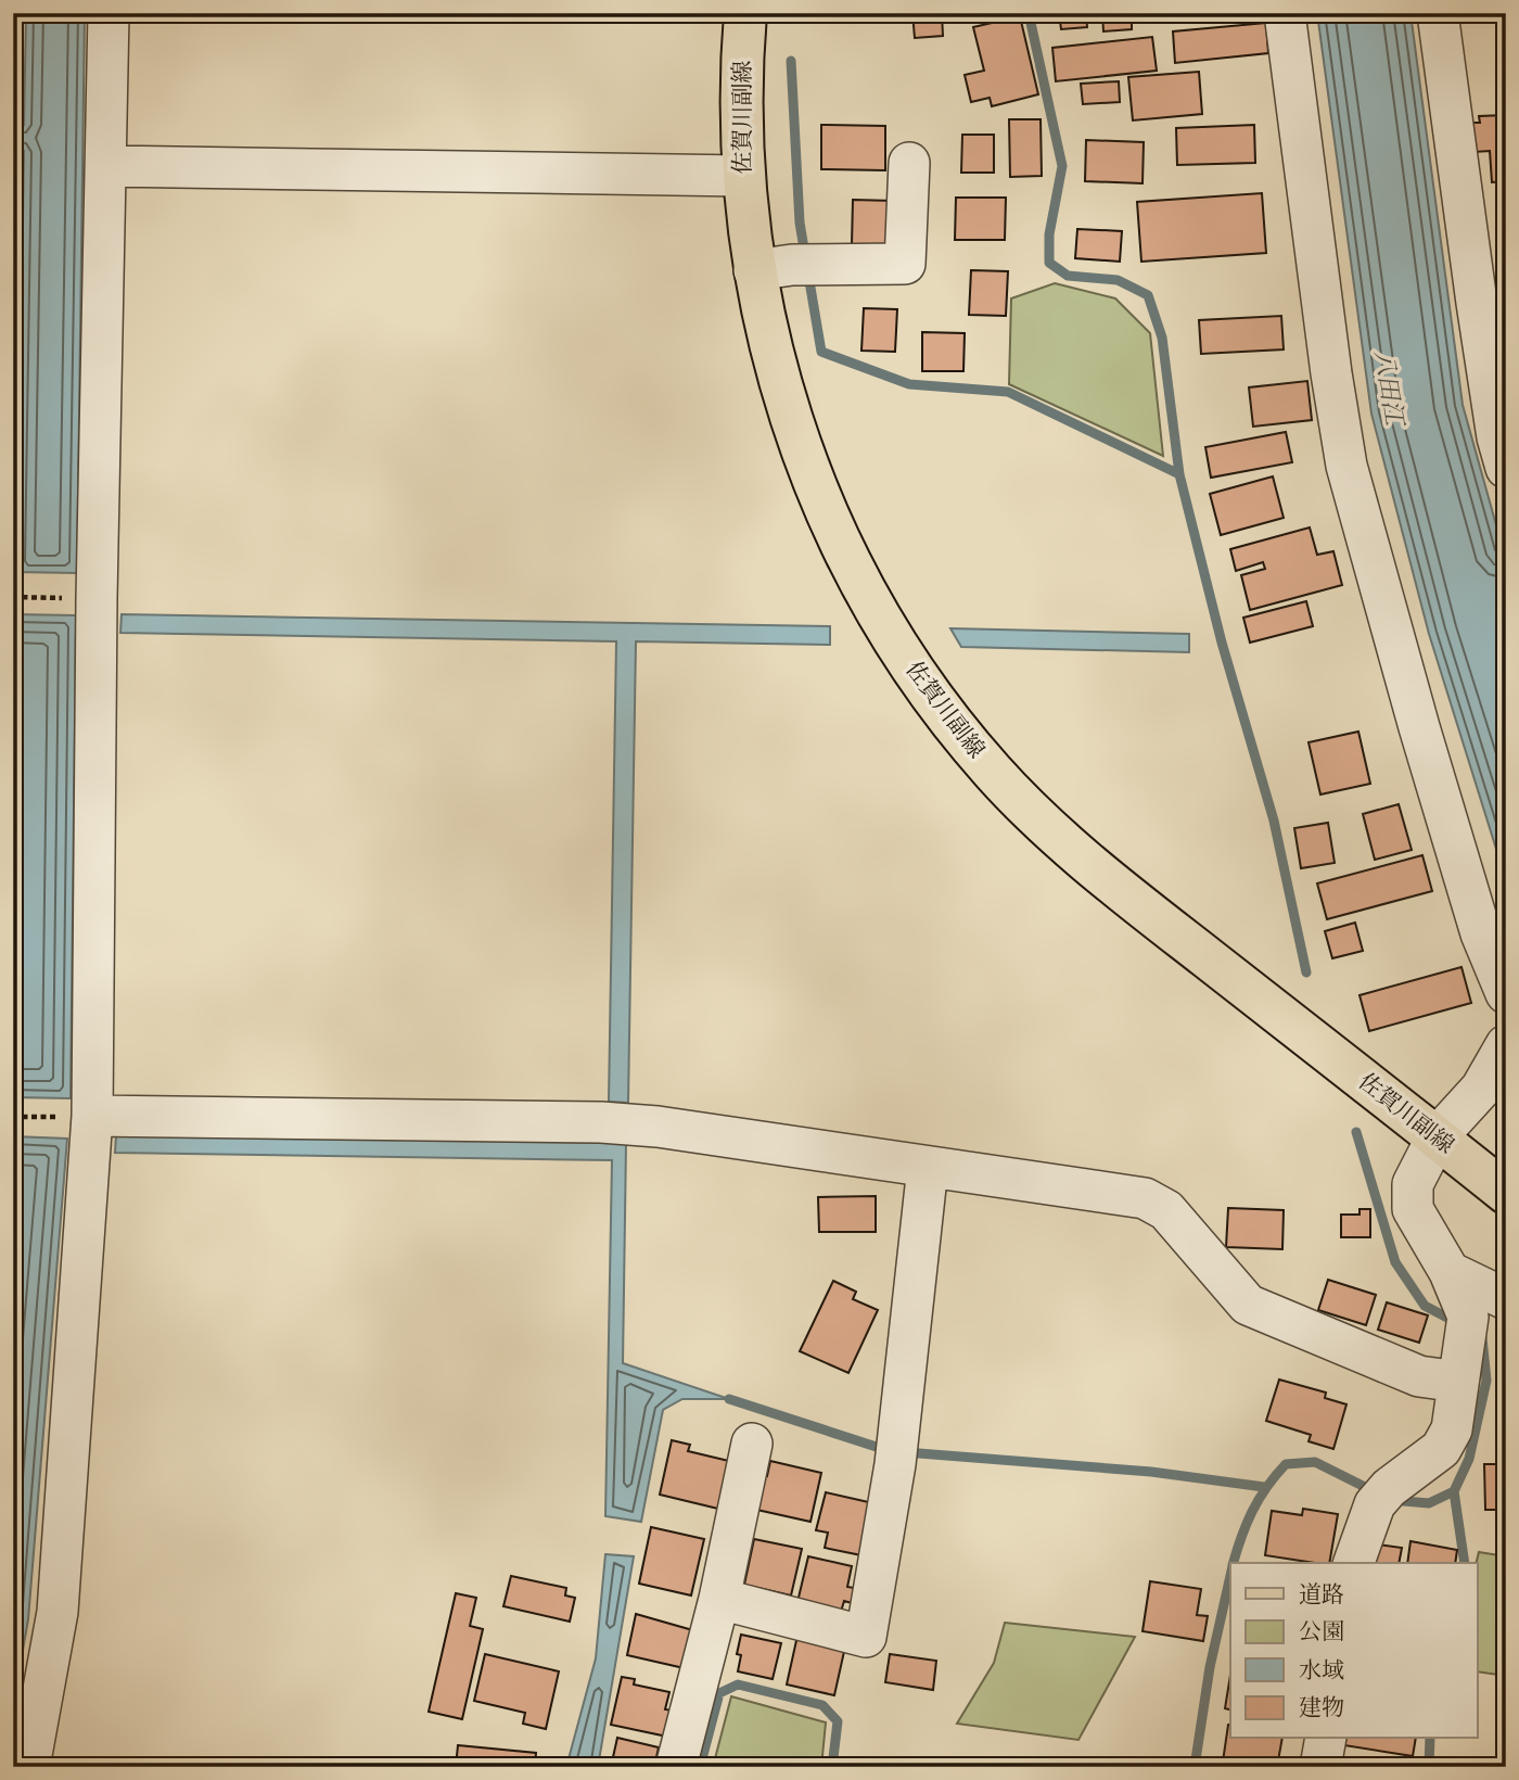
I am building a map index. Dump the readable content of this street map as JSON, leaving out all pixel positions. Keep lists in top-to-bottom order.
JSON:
{
  "streets": {
    "main road": ["佐賀川副線"]
  },
  "water": ["八田江"],
  "legend": [
    "道路",
    "公園",
    "水域",
    "建物"
  ]
}
